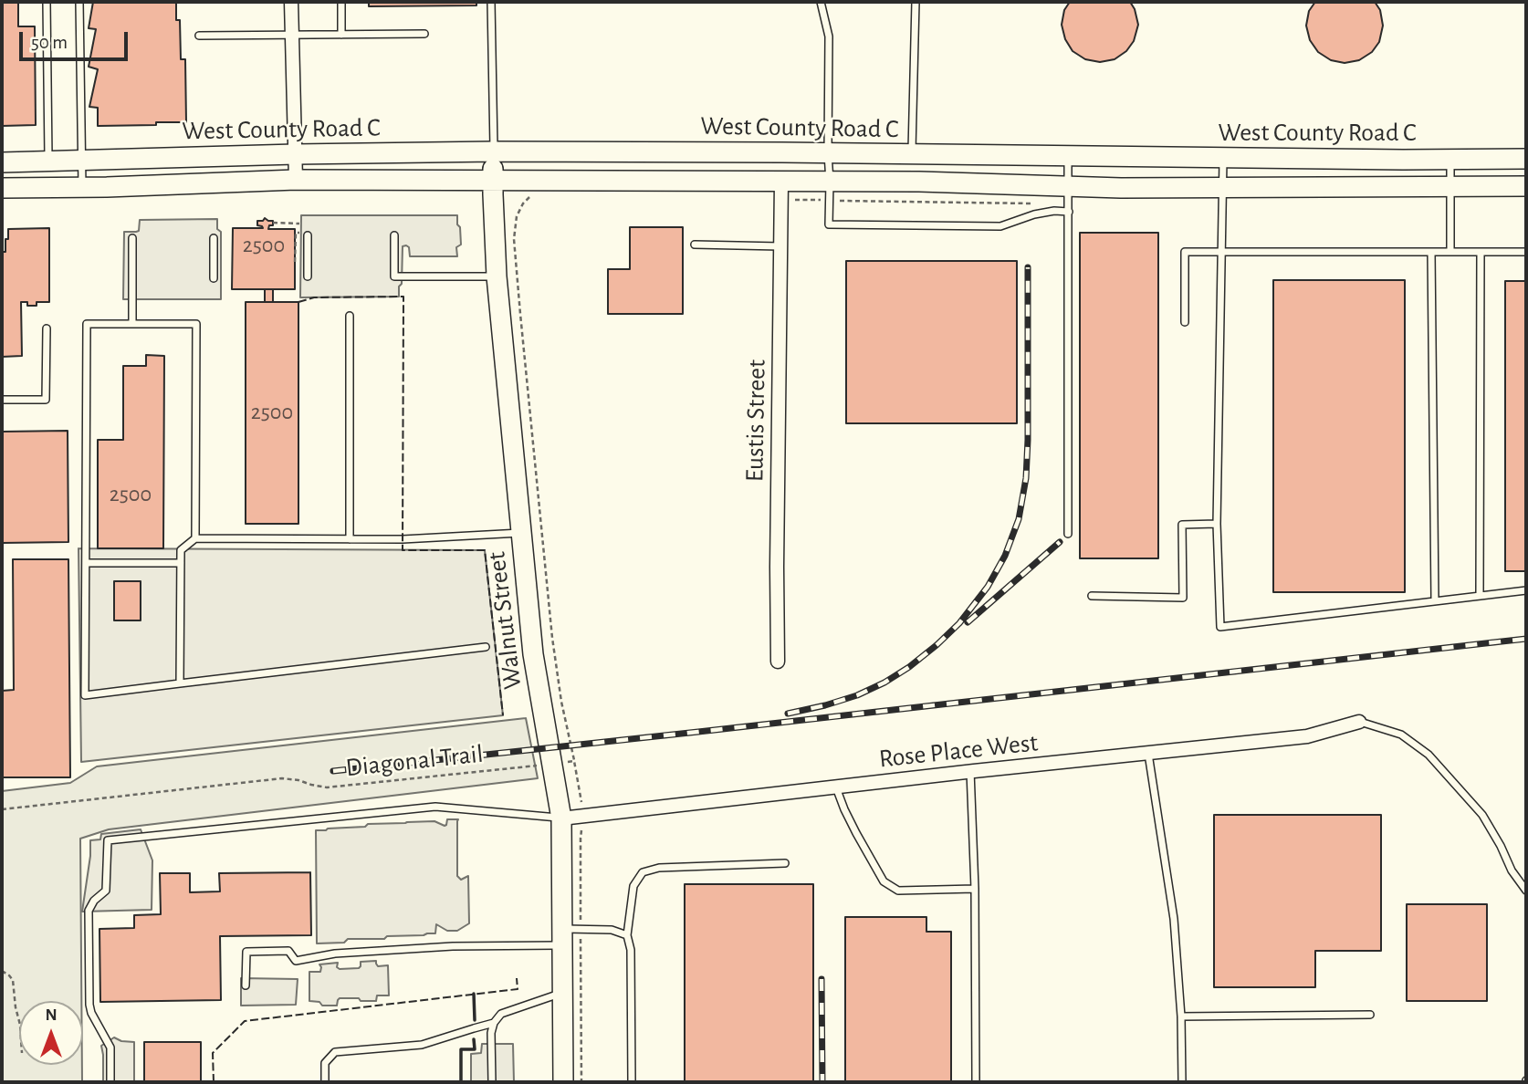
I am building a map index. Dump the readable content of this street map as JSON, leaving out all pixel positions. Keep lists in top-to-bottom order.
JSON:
{
  "streets": {
    "main road": ["West County Road C", "Walnut Street"],
    "street": ["Eustis Street", "Rose Place West"],
    "path": ["Diagonal Trail"]
  },
  "crossings": [
    ["West County Road C", "Eustis Street"],
    ["West County Road C", "Walnut Street"],
    ["Walnut Street", "Rose Place West"],
    ["Walnut Street", "Diagonal Trail"]
  ],
  "house_numbers": ["2500", "2500", "2500"],
  "scale_bar": "50 m",
  "north": "top"
}
